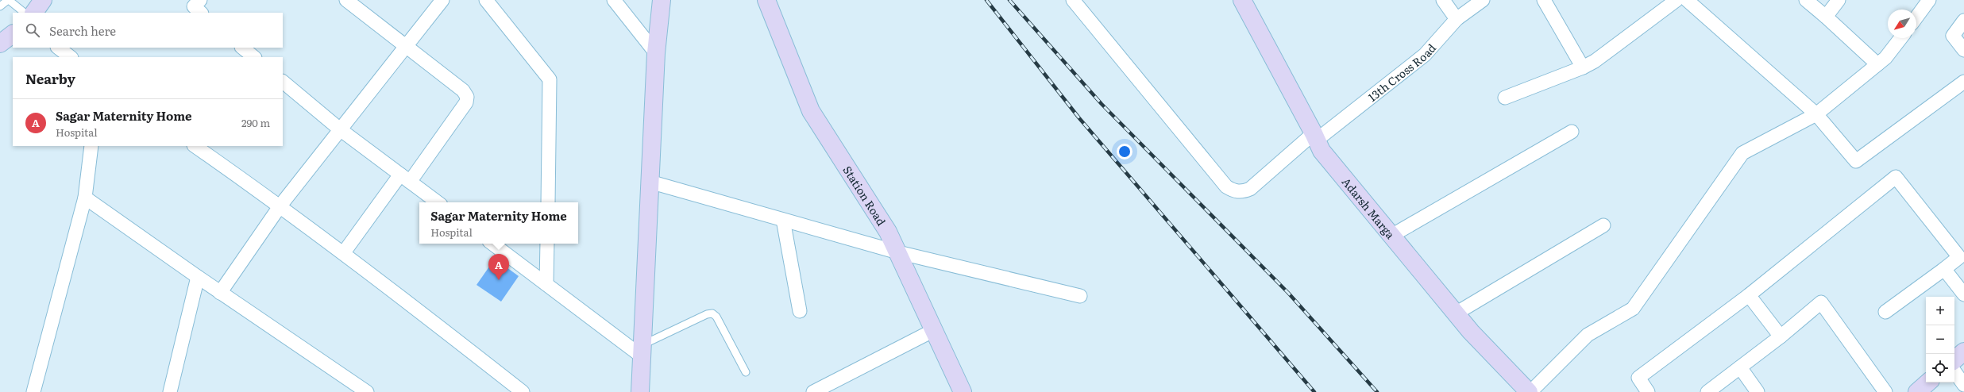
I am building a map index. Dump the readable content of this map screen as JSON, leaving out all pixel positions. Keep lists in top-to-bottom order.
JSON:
{
  "streets": {
    "main road": ["Station Road", "Adarsh Marga"],
    "street": ["13th Cross Road"]
  },
  "crossings": [
    ["13th Cross Road", "Adarsh Marga"]
  ],
  "north": "bottom left",
  "page": {
    "search": "Search here",
    "heading": "Nearby",
    "list": [
      {
        "mark": "A",
        "name": "Sagar Maternity Home",
        "note": "Hospital",
        "value": "290 m"
      }
    ],
    "popup": ["Sagar Maternity Home", "Hospital"],
    "pins": "A",
    "map_buttons": ["+", "−"]
  }
}
